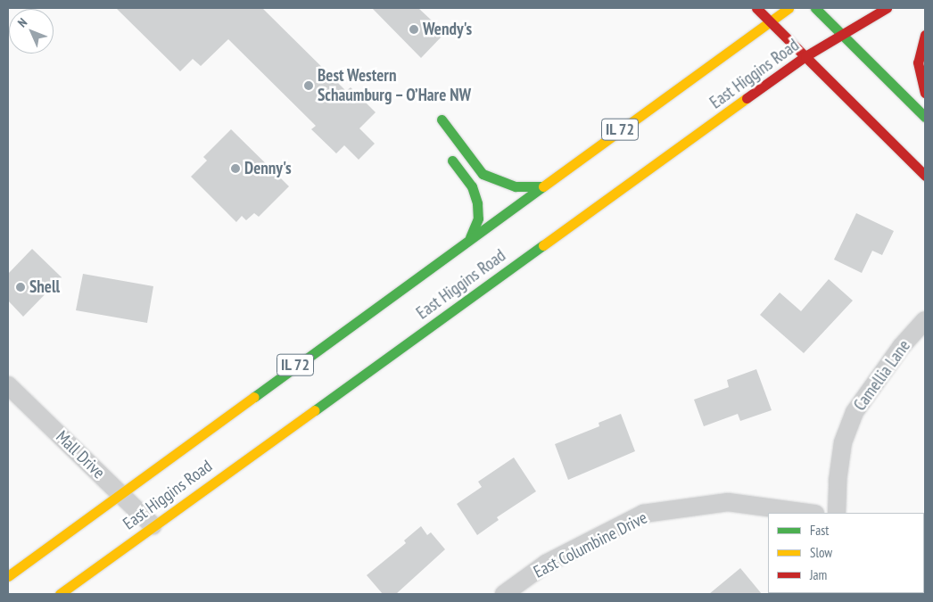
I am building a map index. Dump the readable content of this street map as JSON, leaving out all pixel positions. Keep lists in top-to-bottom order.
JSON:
{
  "streets": {
    "main road": ["East Higgins Road", "IL 72"],
    "street": ["Camellia Lane", "Mall Drive", "East Columbine Drive"]
  },
  "crossings": [
    ["East Higgins Road", "Mall Drive"]
  ],
  "places": [
    "Wendy's",
    "Best Western Schaumburg – O’Hare NW",
    "Denny's",
    "Shell"
  ],
  "legend": ["Fast", "Slow", "Jam"],
  "north": "top left"
}
